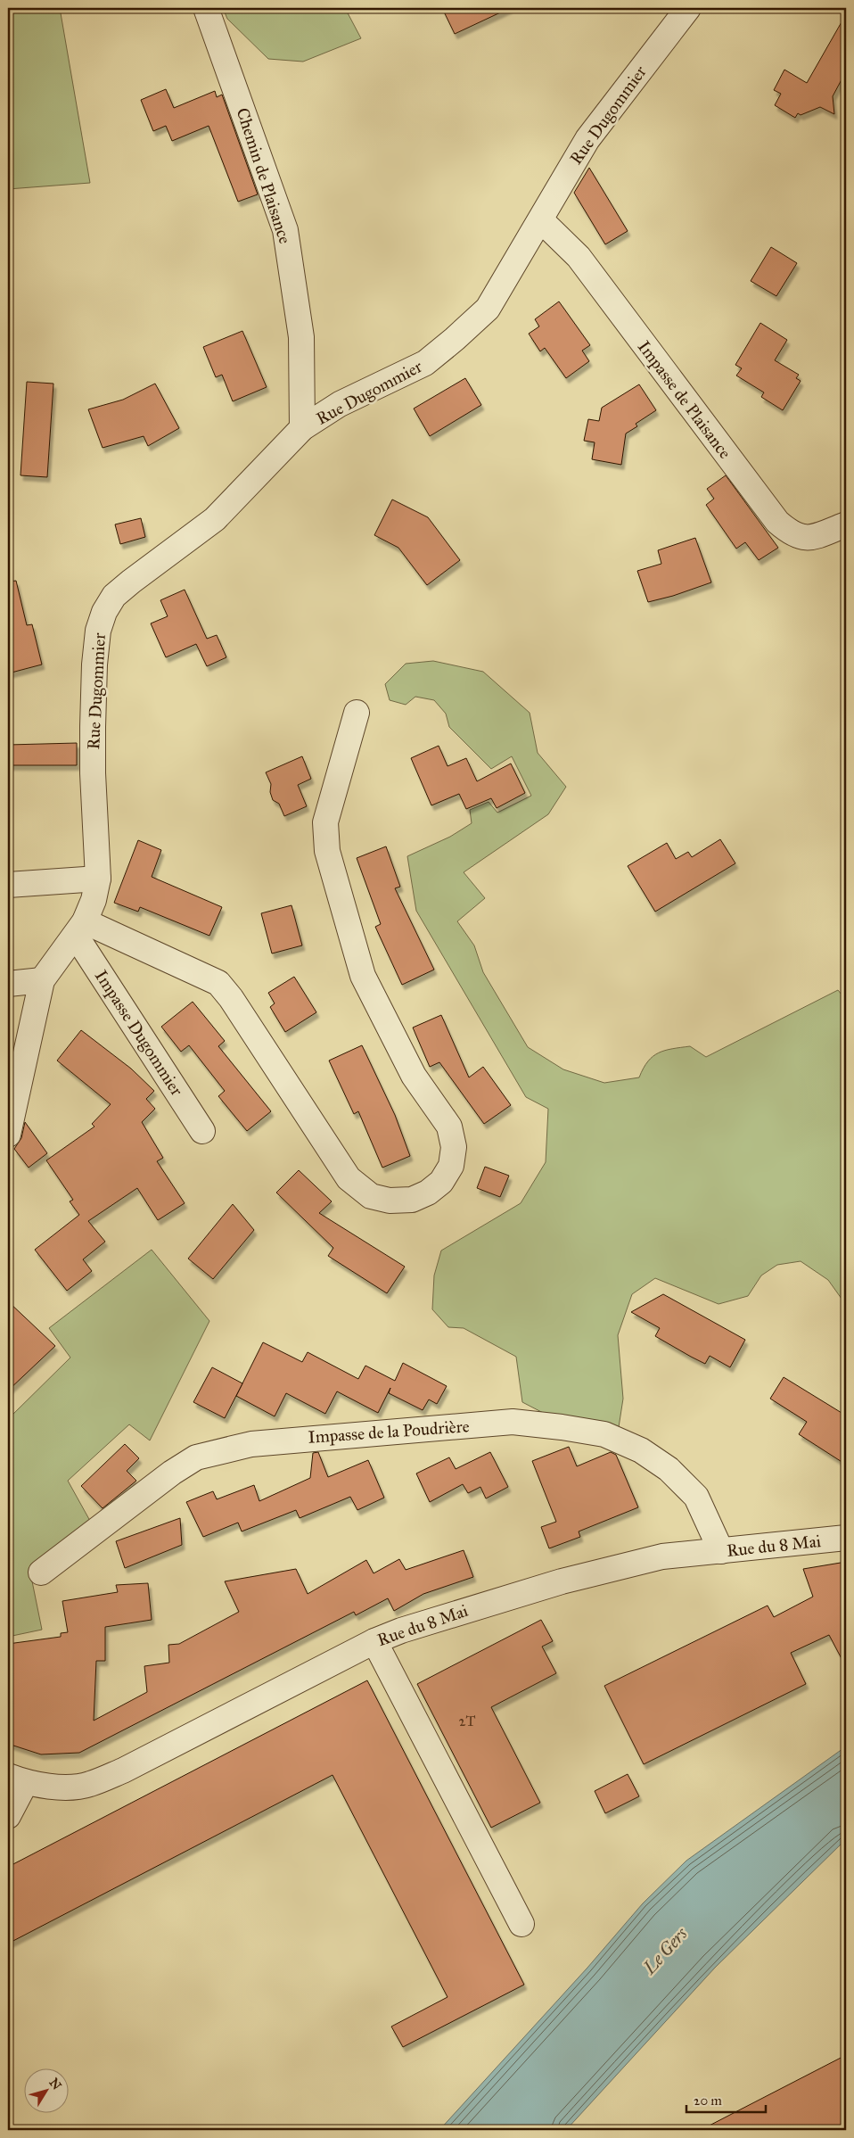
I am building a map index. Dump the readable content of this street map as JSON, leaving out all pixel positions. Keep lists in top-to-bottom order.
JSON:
{
  "streets": {
    "street": [
      "Rue Dugommier",
      "Chemin de Plaisance",
      "Impasse de Plaisance",
      "Impasse Dugommier",
      "Impasse de la Poudrière",
      "Rue du 8 Mai"
    ]
  },
  "crossings": [
    ["Rue Dugommier", "Chemin de Plaisance"],
    ["Rue Dugommier", "Impasse de Plaisance"],
    ["Rue Dugommier", "Impasse Dugommier"],
    ["Impasse de la Poudrière", "Rue du 8 Mai"]
  ],
  "water": ["Le Gers"],
  "house_numbers": ["2T"],
  "scale_bar": "20 m",
  "north": "top right"
}
